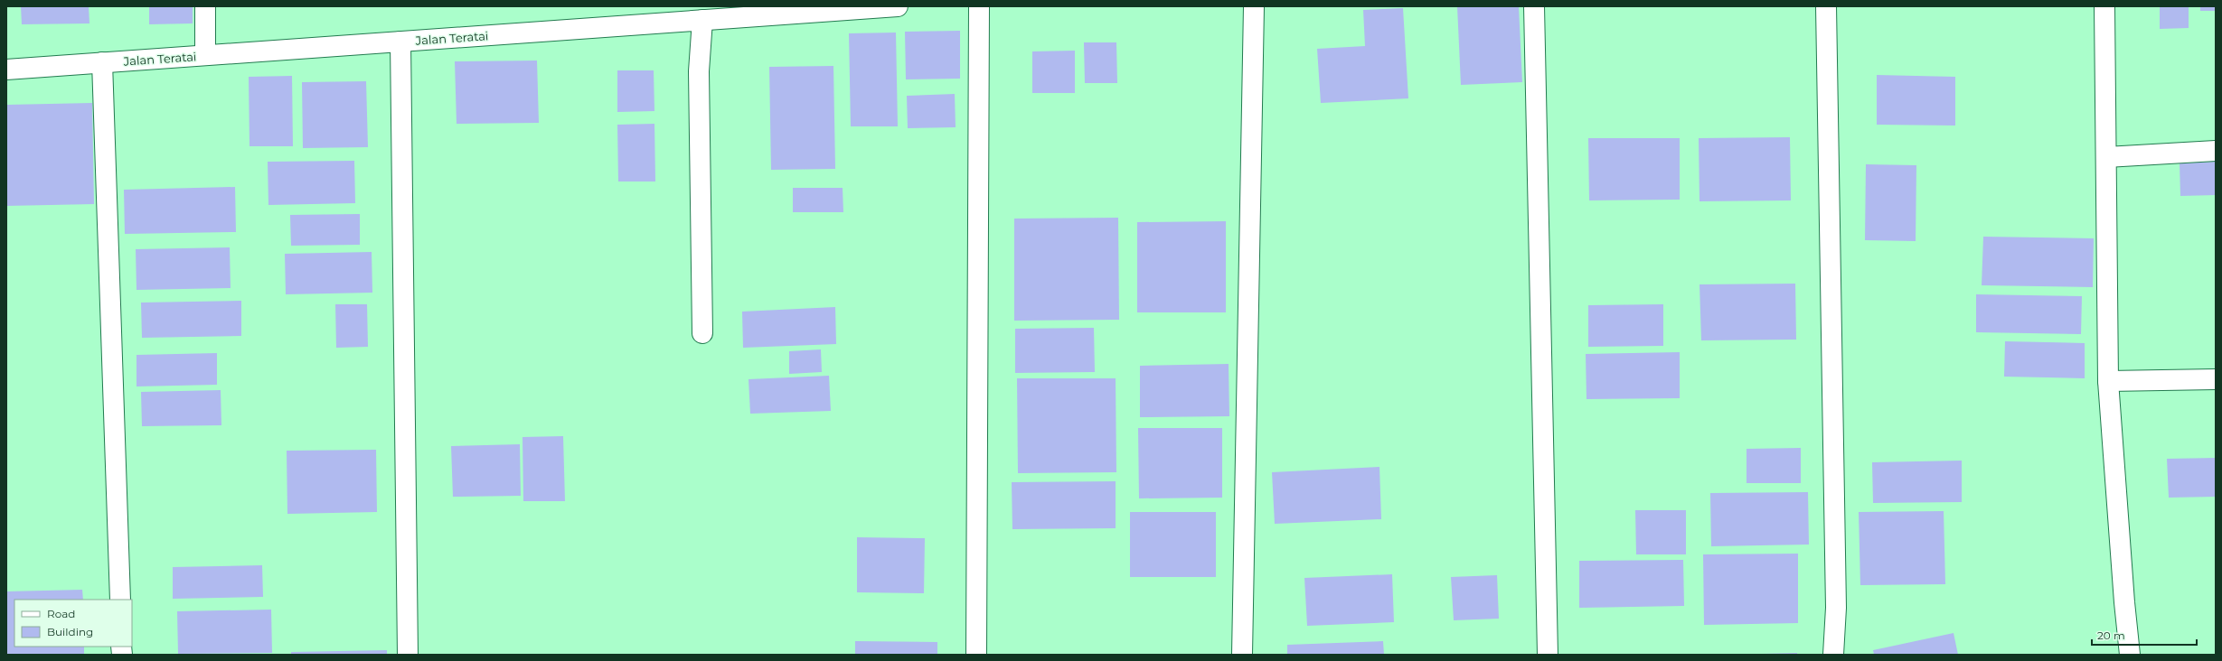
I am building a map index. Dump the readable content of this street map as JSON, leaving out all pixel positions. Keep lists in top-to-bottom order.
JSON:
{
  "streets": {
    "street": ["Jalan Teratai"]
  },
  "legend": ["Road", "Building"],
  "scale_bar": "20 m"
}
